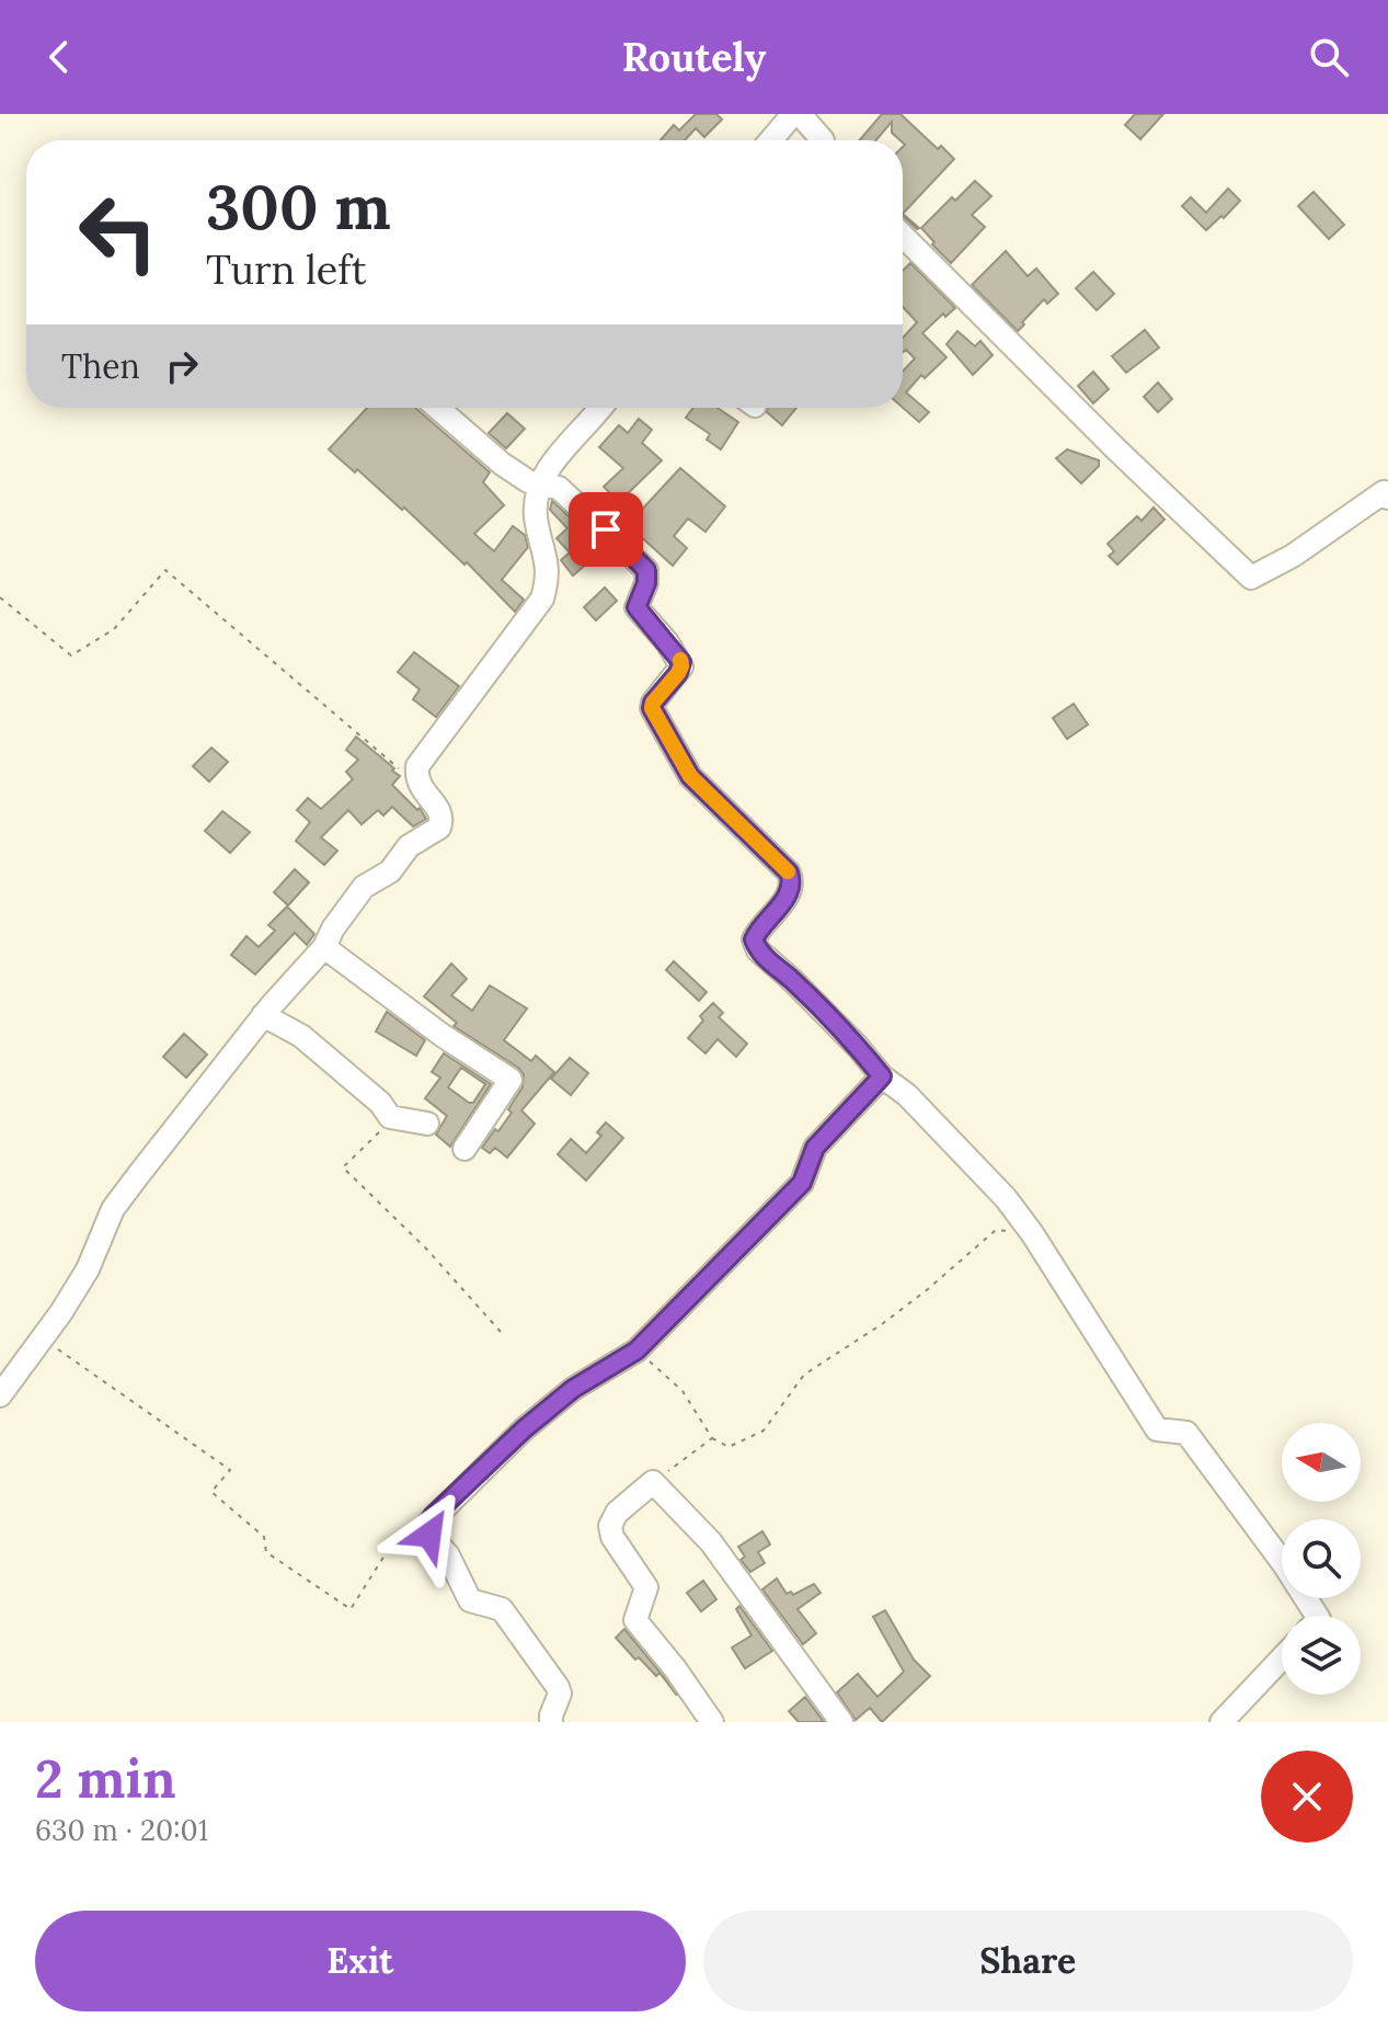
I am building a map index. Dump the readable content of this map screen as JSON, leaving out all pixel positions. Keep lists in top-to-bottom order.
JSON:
{
  "north": "left",
  "page": {
    "header": "Routely",
    "turn": ["300 m", "Turn left"],
    "then": "Then",
    "heading": ["2 min", "630 m · 20:01"],
    "buttons": ["Exit", "Share"]
  }
}
